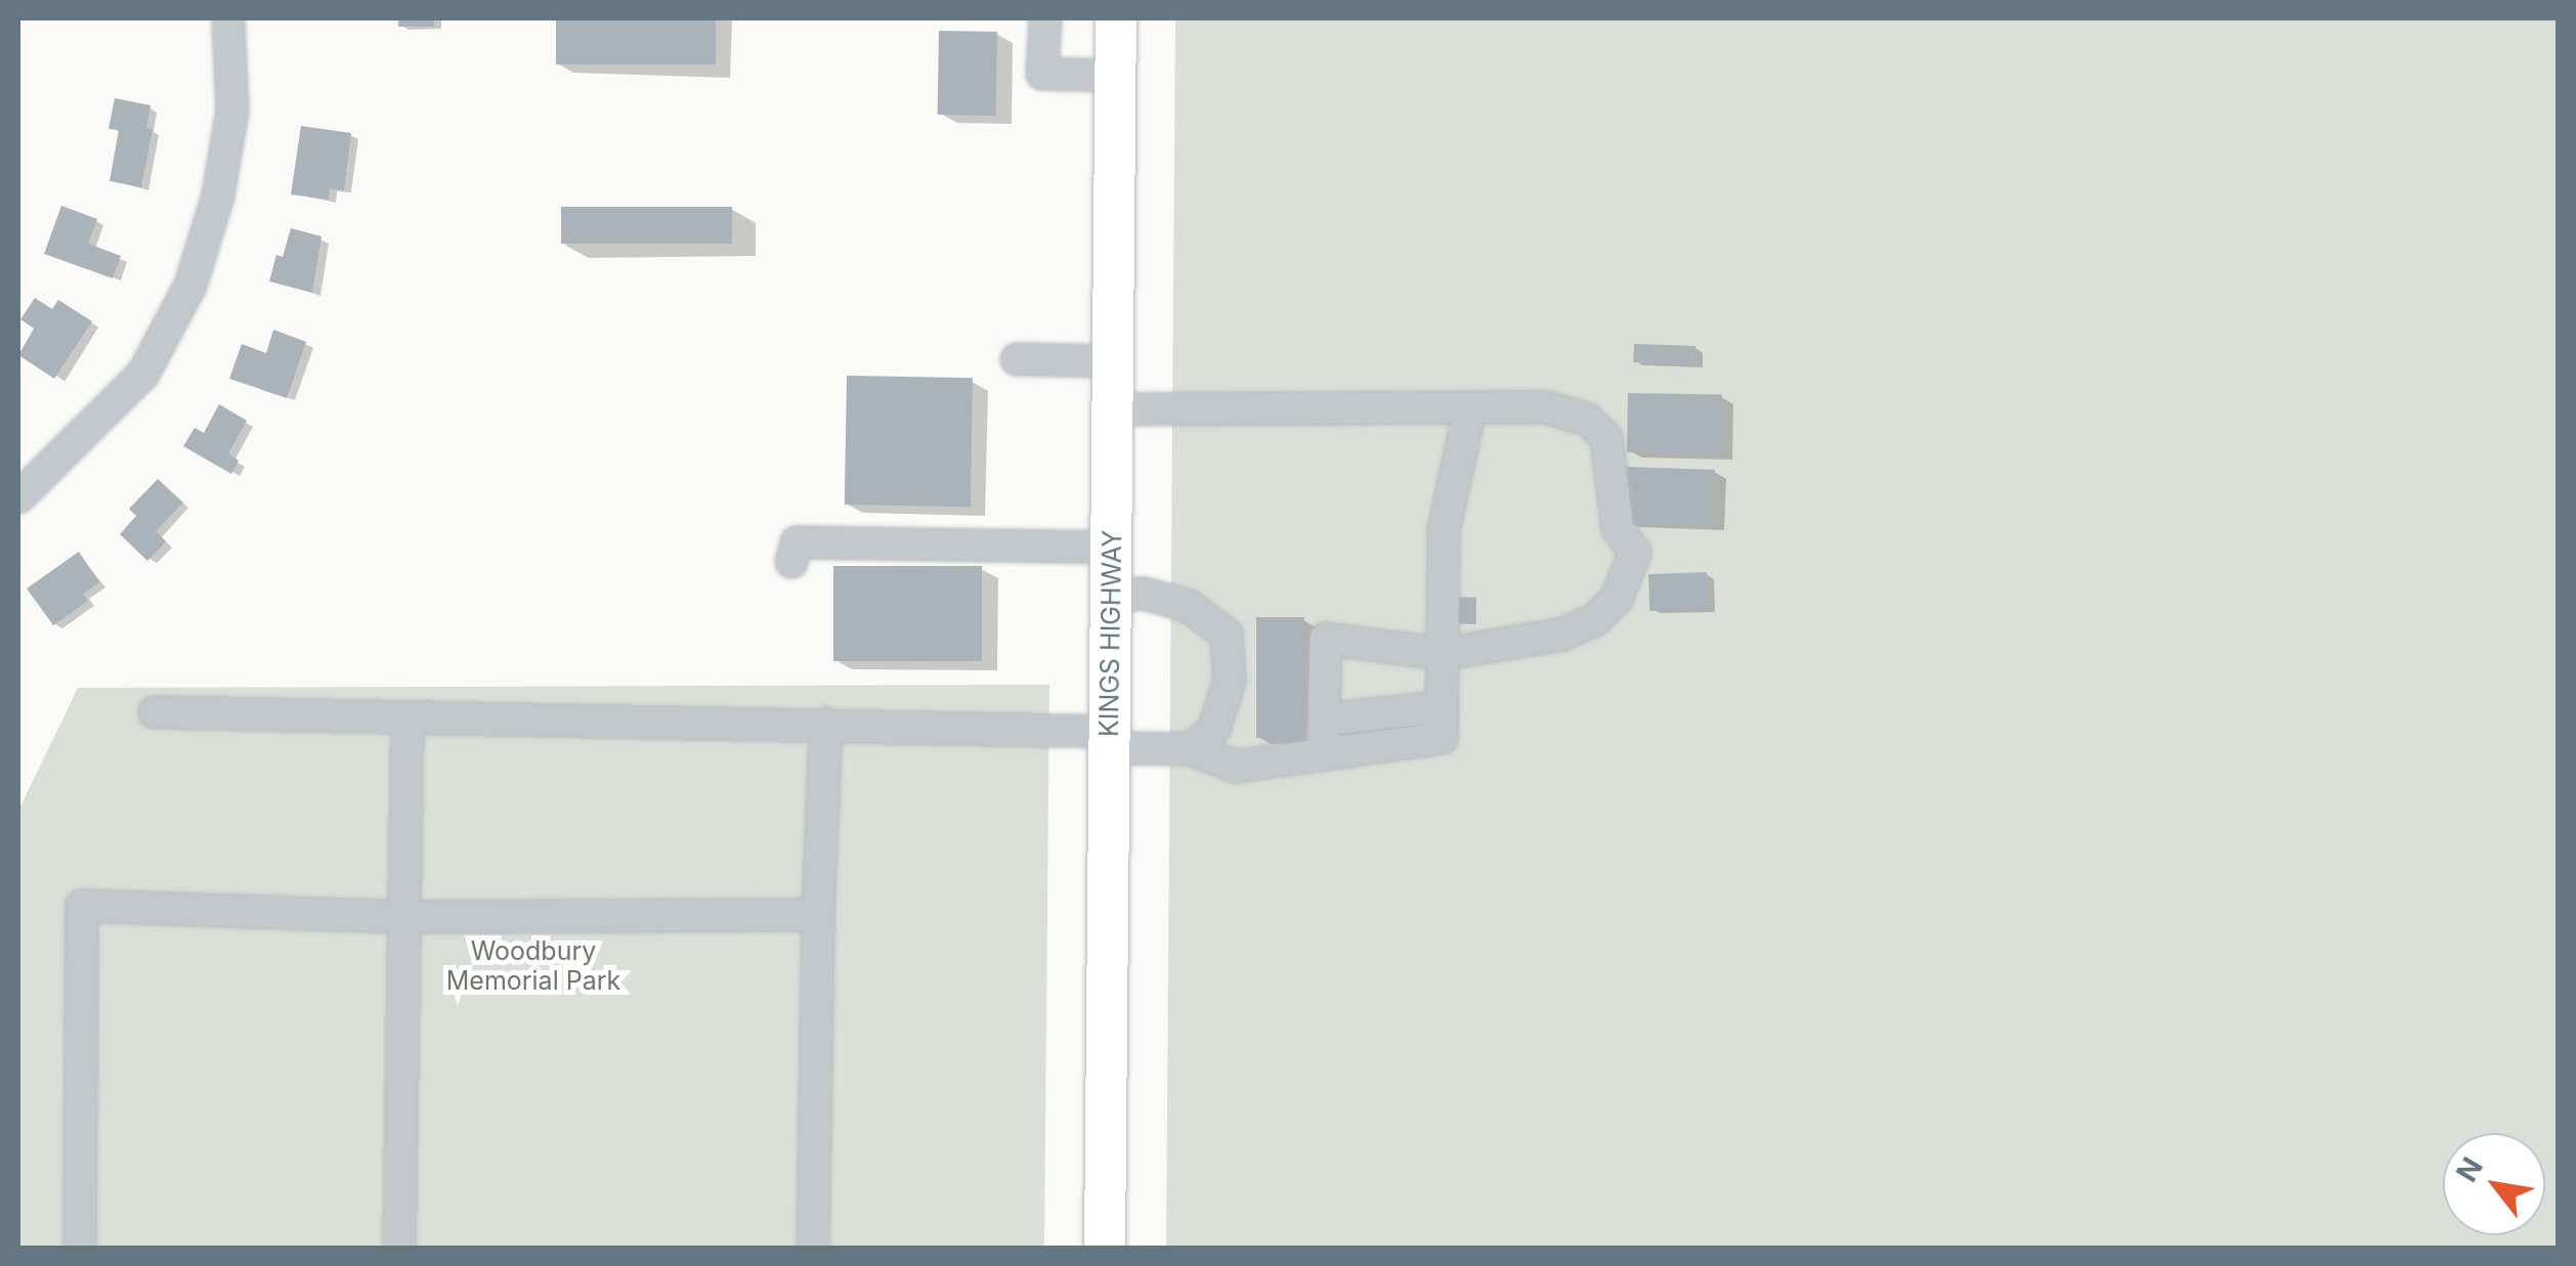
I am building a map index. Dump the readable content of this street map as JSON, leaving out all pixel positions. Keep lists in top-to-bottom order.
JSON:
{
  "streets": {
    "main road": ["KINGS HIGHWAY"]
  },
  "parks": ["Woodbury Memorial Park"],
  "north": "top left"
}
